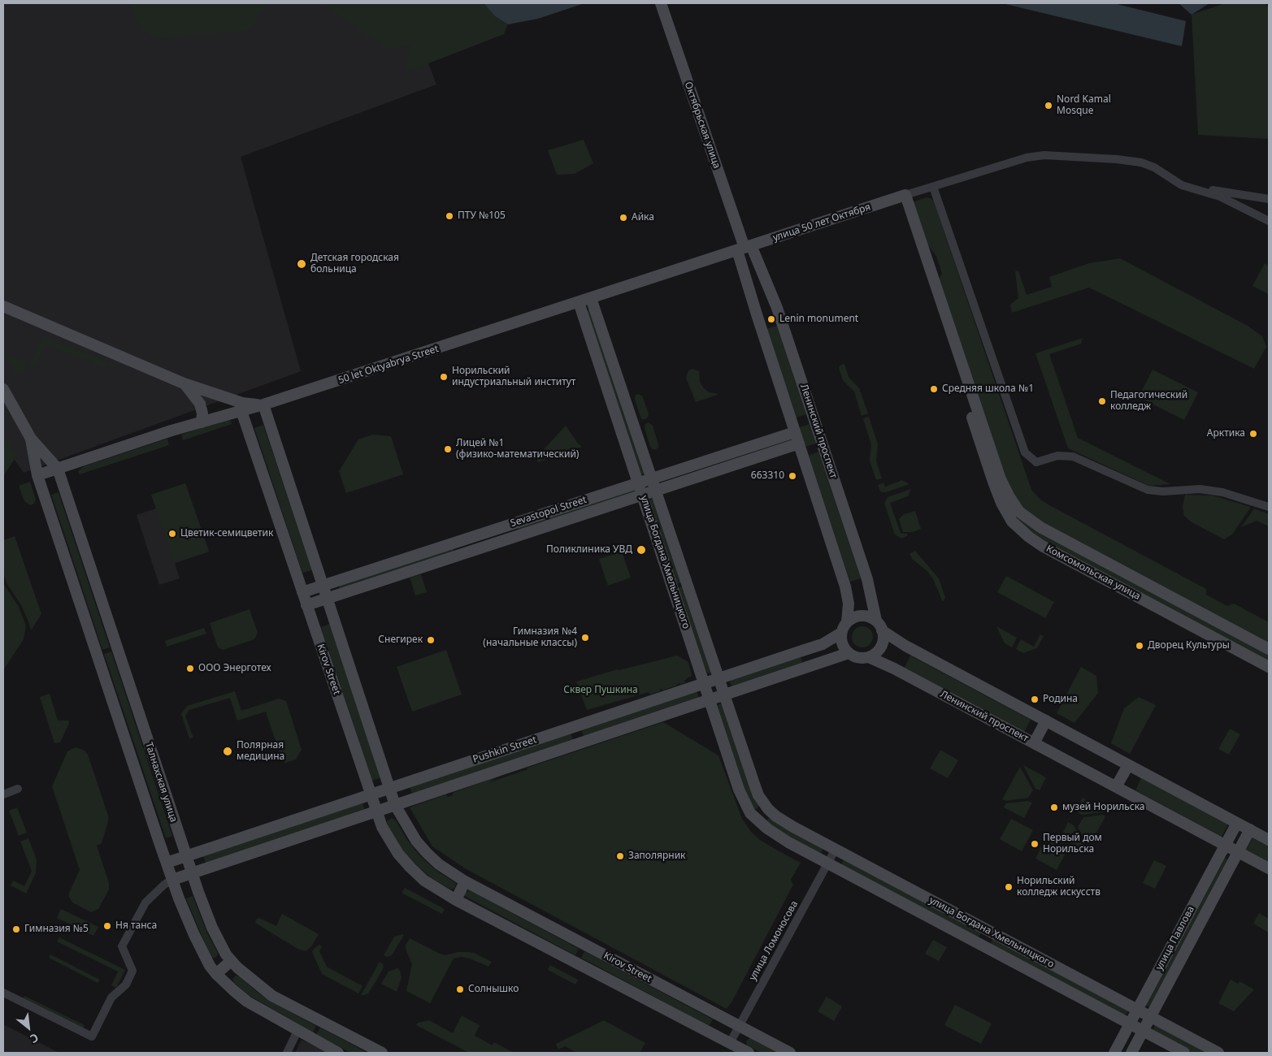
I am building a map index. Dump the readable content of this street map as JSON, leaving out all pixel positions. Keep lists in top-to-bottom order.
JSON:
{
  "streets": {
    "street": [
      "Октябрьская улица",
      "улица 50 лет Октября",
      "50 let Oktyabrya Street",
      "Ленинский проспект",
      "Sevastopol Street",
      "улица Богдана Хмельницкого",
      "Комсомольская улица",
      "Kirov Street",
      "Pushkin Street",
      "Талнахская улица",
      "улица Павлова",
      "улица Ломоносова"
    ]
  },
  "crossings": [
    ["Октябрьская улица", "улица 50 лет Октября"],
    ["Октябрьская улица", "50 let Oktyabrya Street"],
    ["Октябрьская улица", "Ленинский проспект"],
    ["улица 50 лет Октября", "50 let Oktyabrya Street"],
    ["улица 50 лет Октября", "Ленинский проспект"],
    ["улица 50 лет Октября", "Комсомольская улица"],
    ["50 let Oktyabrya Street", "Ленинский проспект"],
    ["50 let Oktyabrya Street", "улица Богдана Хмельницкого"],
    ["50 let Oktyabrya Street", "Kirov Street"],
    ["50 let Oktyabrya Street", "Талнахская улица"],
    ["Ленинский проспект", "Pushkin Street"],
    ["Ленинский проспект", "улица Павлова"],
    ["Sevastopol Street", "улица Богдана Хмельницкого"],
    ["Sevastopol Street", "Kirov Street"],
    ["улица Богдана Хмельницкого", "Pushkin Street"],
    ["улица Богдана Хмельницкого", "улица Павлова"],
    ["улица Богдана Хмельницкого", "улица Ломоносова"],
    ["Kirov Street", "Pushkin Street"],
    ["Kirov Street", "улица Ломоносова"],
    ["Pushkin Street", "Талнахская улица"]
  ],
  "parks": ["Сквер Пушкина"],
  "places": [
    "Nord Kamal Mosque",
    "ПТУ №105",
    "Айка",
    "Детская городская больница",
    "Lenin monument",
    "Норильский индустриальный институт",
    "Средняя школа №1",
    "Педагогический колледж",
    "Арктика",
    "Лицей №1 (физико-математический)",
    "663310",
    "Цветик-семицветик",
    "Поликлиника УВД",
    "Гимназия №4 (начальные классы)",
    "Снегирек",
    "Дворец Культуры",
    "ООО Энерготех",
    "Родина",
    "Полярная медицина",
    "музей Норильска",
    "Первый дом Норильска",
    "Заполярник",
    "Норильский колледж искусств",
    "Ня танса",
    "Гимназия №5",
    "Солнышко"
  ],
  "north": "bottom right"
}
